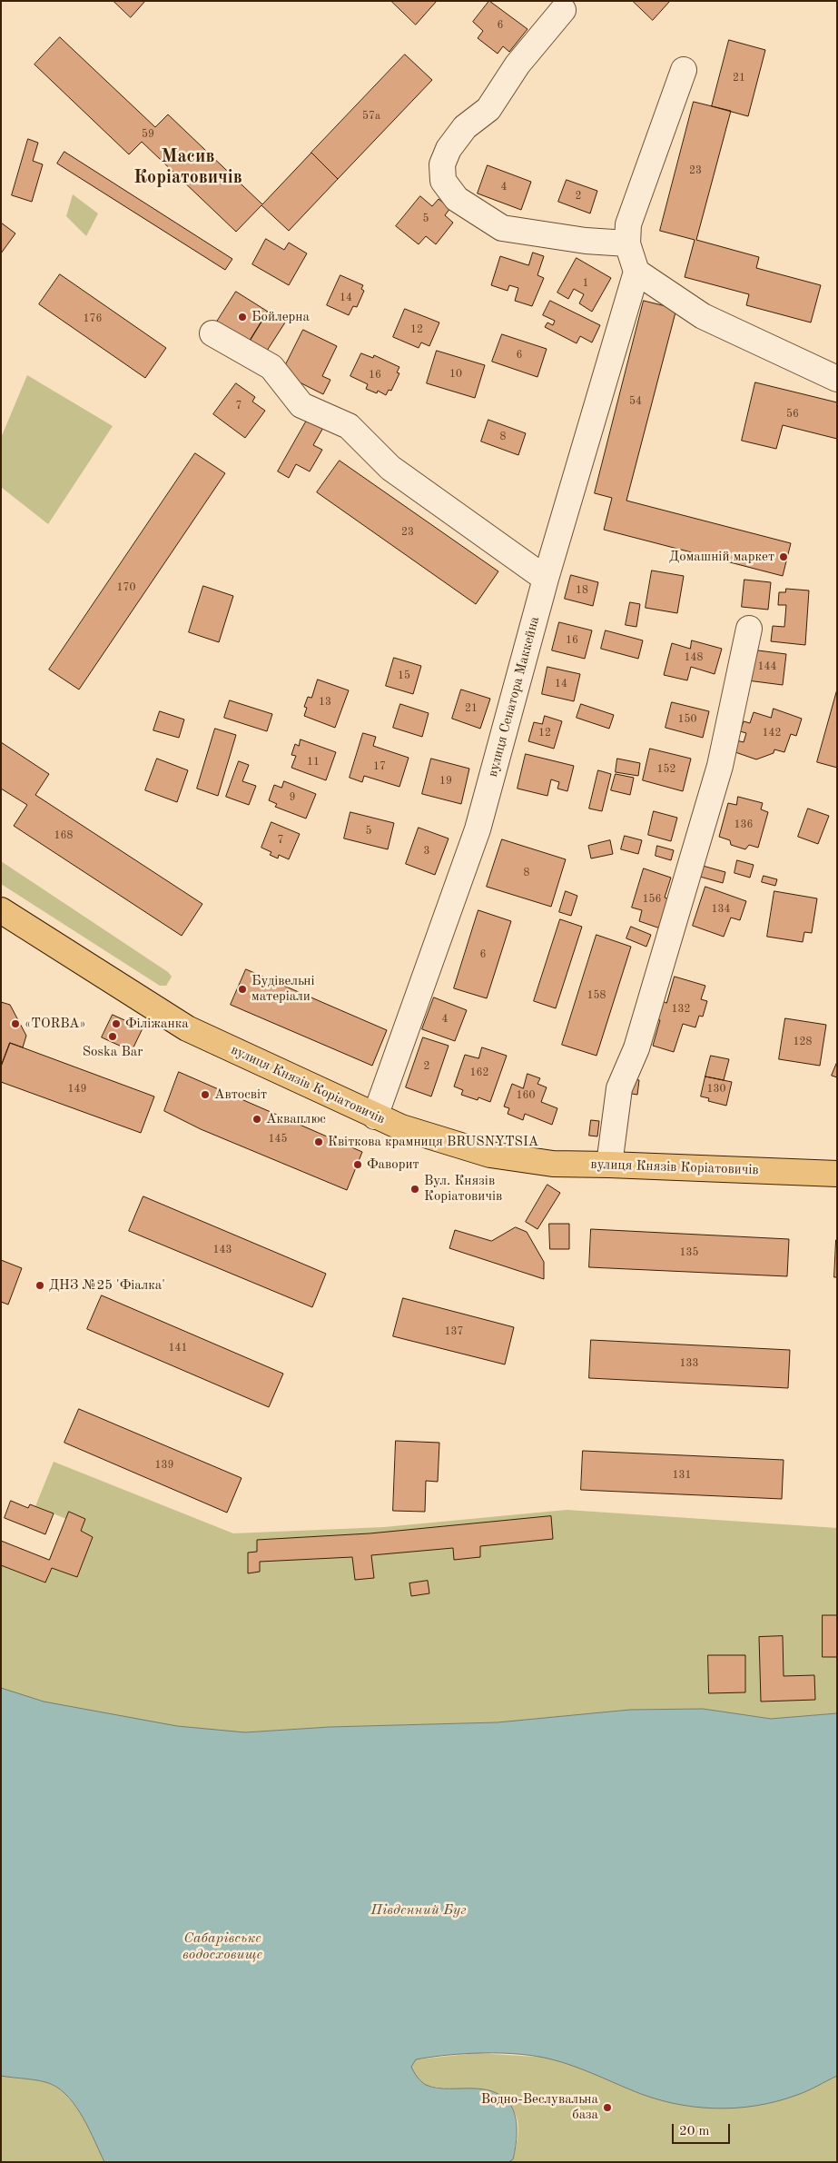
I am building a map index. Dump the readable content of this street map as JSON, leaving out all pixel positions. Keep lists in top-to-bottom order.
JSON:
{
  "streets": {
    "main road": ["вулиця Князів Коріатовичів"],
    "street": ["вулиця Сенатора Маккейна"]
  },
  "crossings": [
    ["вулиця Сенатора Маккейна", "вулиця Князів Коріатовичів"]
  ],
  "districts": ["Масив Коріатовичів"],
  "water": ["Південний Буг", "Сабарівське водосховище"],
  "places": [
    "Бойлерна",
    "Домашній маркет",
    "Будівельні матеріали",
    "«TORBA»",
    "Філіжанка",
    "Soska Bar",
    "Автосвіт",
    "Акваплюс",
    "Квіткова крамниця BRUSNYTSIA",
    "Фаворит",
    "Вул. Князів Коріатовичів",
    "ДНЗ №25 'Фіалка'",
    "Водно-Веслувальна база"
  ],
  "house_numbers": [
    "6",
    "21",
    "57а",
    "59",
    "23",
    "4",
    "2",
    "5",
    "1",
    "14",
    "176",
    "12",
    "6",
    "10",
    "16",
    "54",
    "7",
    "56",
    "8",
    "23",
    "170",
    "18",
    "16",
    "148",
    "144",
    "15",
    "14",
    "13",
    "21",
    "150",
    "12",
    "142",
    "11",
    "17",
    "152",
    "19",
    "9",
    "136",
    "5",
    "168",
    "7",
    "3",
    "8",
    "156",
    "134",
    "6",
    "158",
    "132",
    "4",
    "128",
    "2",
    "162",
    "149",
    "130",
    "160",
    "145",
    "143",
    "135",
    "137",
    "141",
    "133",
    "139",
    "131"
  ],
  "scale_bar": "20 m"
}
